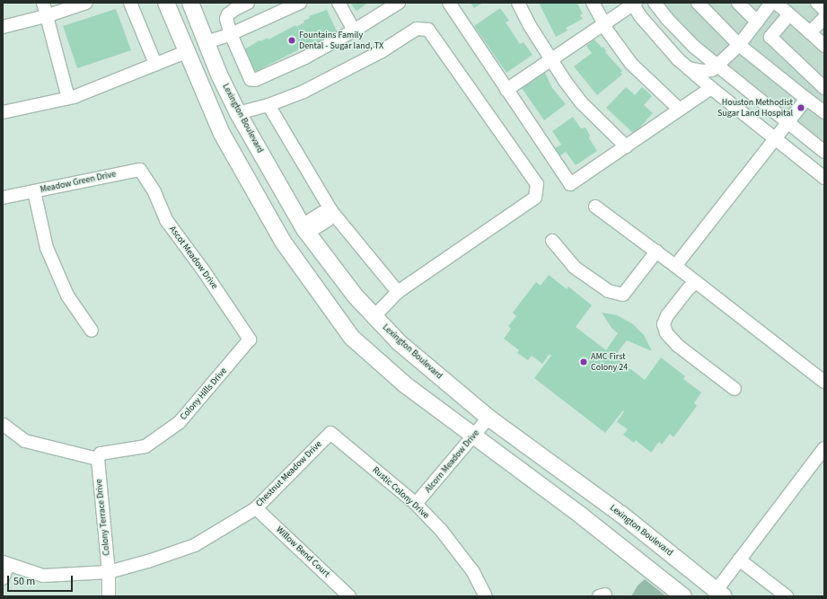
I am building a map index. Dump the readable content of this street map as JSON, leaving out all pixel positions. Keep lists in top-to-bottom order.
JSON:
{
  "streets": {
    "main road": ["Lexington Boulevard"],
    "street": [
      "Meadow Green Drive",
      "Ascot Meadow Drive",
      "Colony Hills Drive",
      "Alcorn Meadow Drive",
      "Chestnut Meadow Drive",
      "Rustic Colony Drive",
      "Colony Terrace Drive",
      "Willow Bend Court"
    ]
  },
  "crossings": [
    ["Lexington Boulevard", "Alcorn Meadow Drive"],
    ["Meadow Green Drive", "Ascot Meadow Drive"],
    ["Ascot Meadow Drive", "Colony Hills Drive"],
    ["Colony Hills Drive", "Colony Terrace Drive"],
    ["Alcorn Meadow Drive", "Rustic Colony Drive"],
    ["Chestnut Meadow Drive", "Rustic Colony Drive"],
    ["Chestnut Meadow Drive", "Colony Terrace Drive"],
    ["Chestnut Meadow Drive", "Willow Bend Court"]
  ],
  "places": ["Fountains Family Dental - Sugar land, TX", "Houston Methodist Sugar Land Hospital", "AMC First Colony 24"],
  "scale_bar": "50 m"
}
